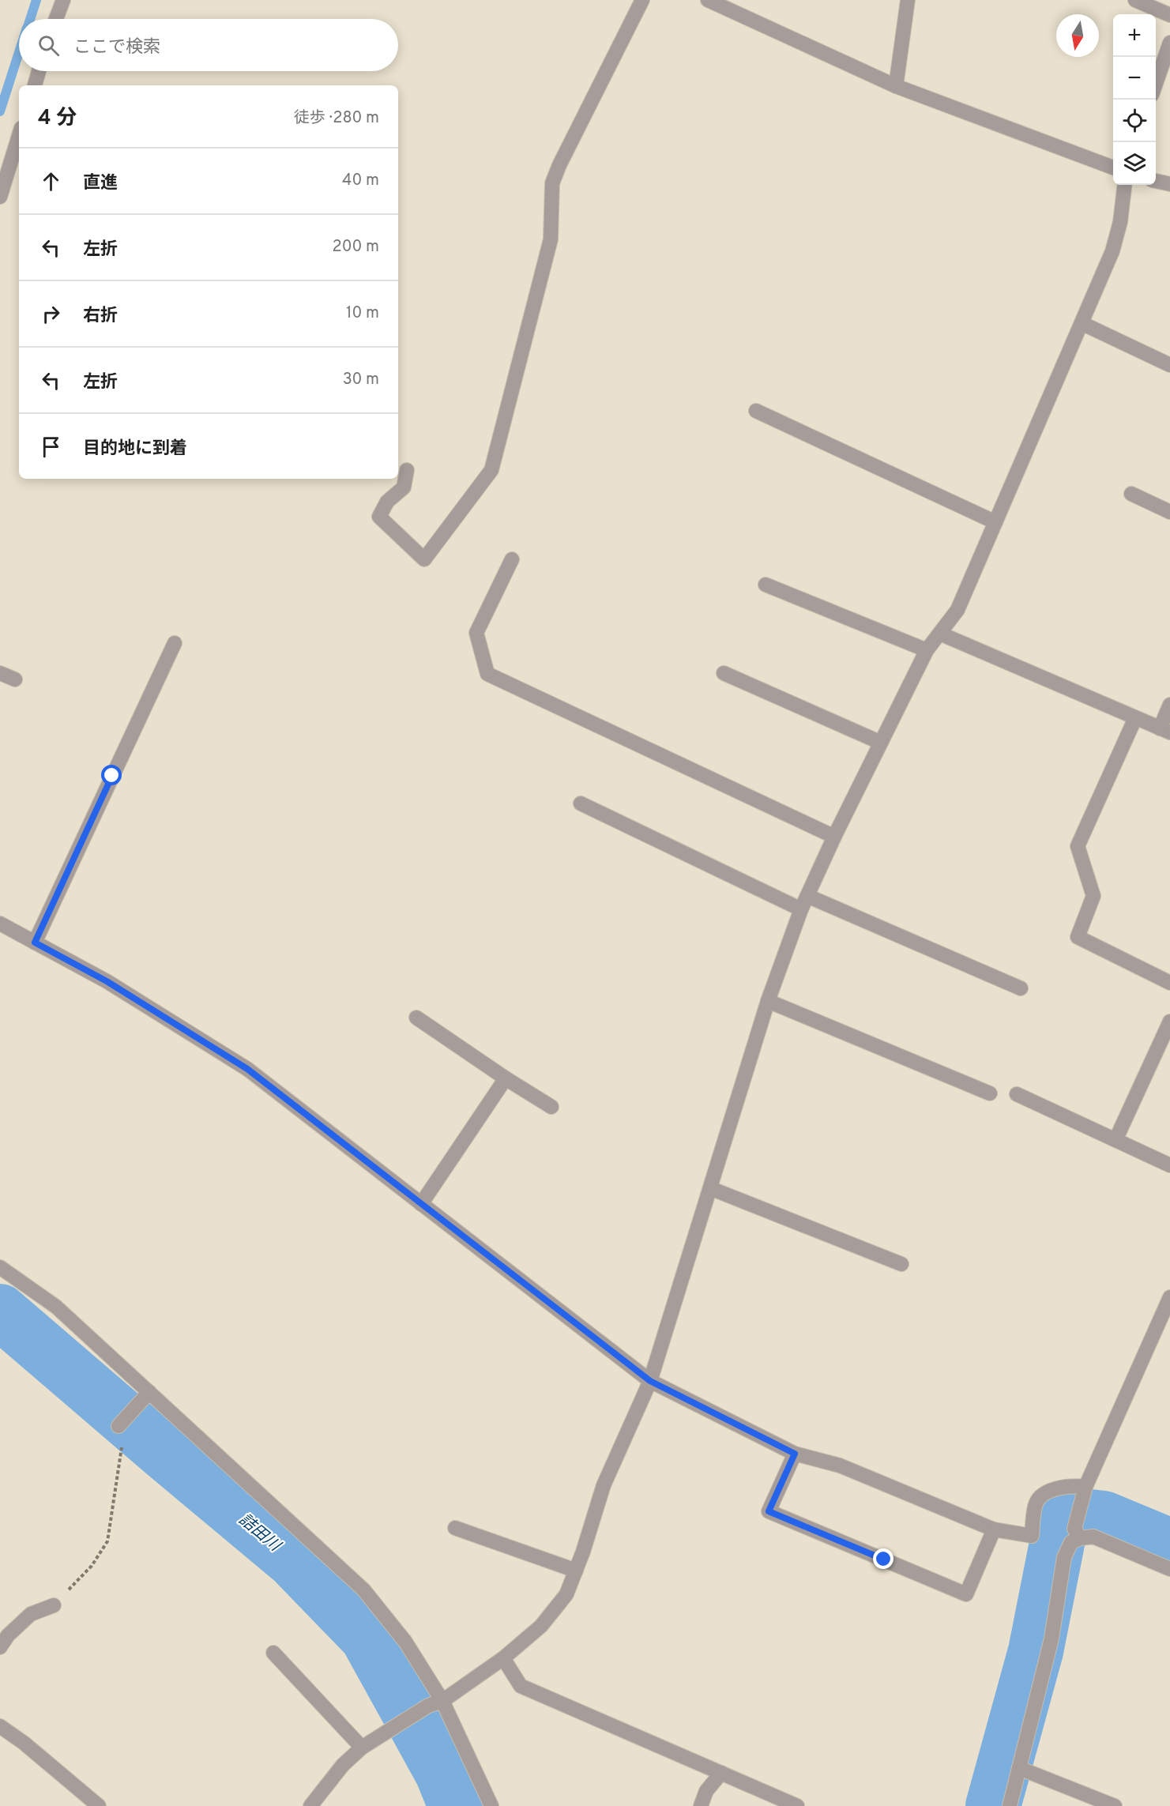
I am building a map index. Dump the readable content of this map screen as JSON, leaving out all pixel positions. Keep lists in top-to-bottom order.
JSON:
{
  "water": ["詰田川"],
  "north": "bottom",
  "page": {
    "map_buttons": ["+", "−"],
    "search": "ここで検索",
    "heading": ["4 分", "徒歩 · 280 m"],
    "list": [
      ["直進", "40 m"],
      ["左折", "200 m"],
      ["右折", "10 m"],
      ["左折", "30 m"],
      "目的地に到着"
    ]
  }
}
